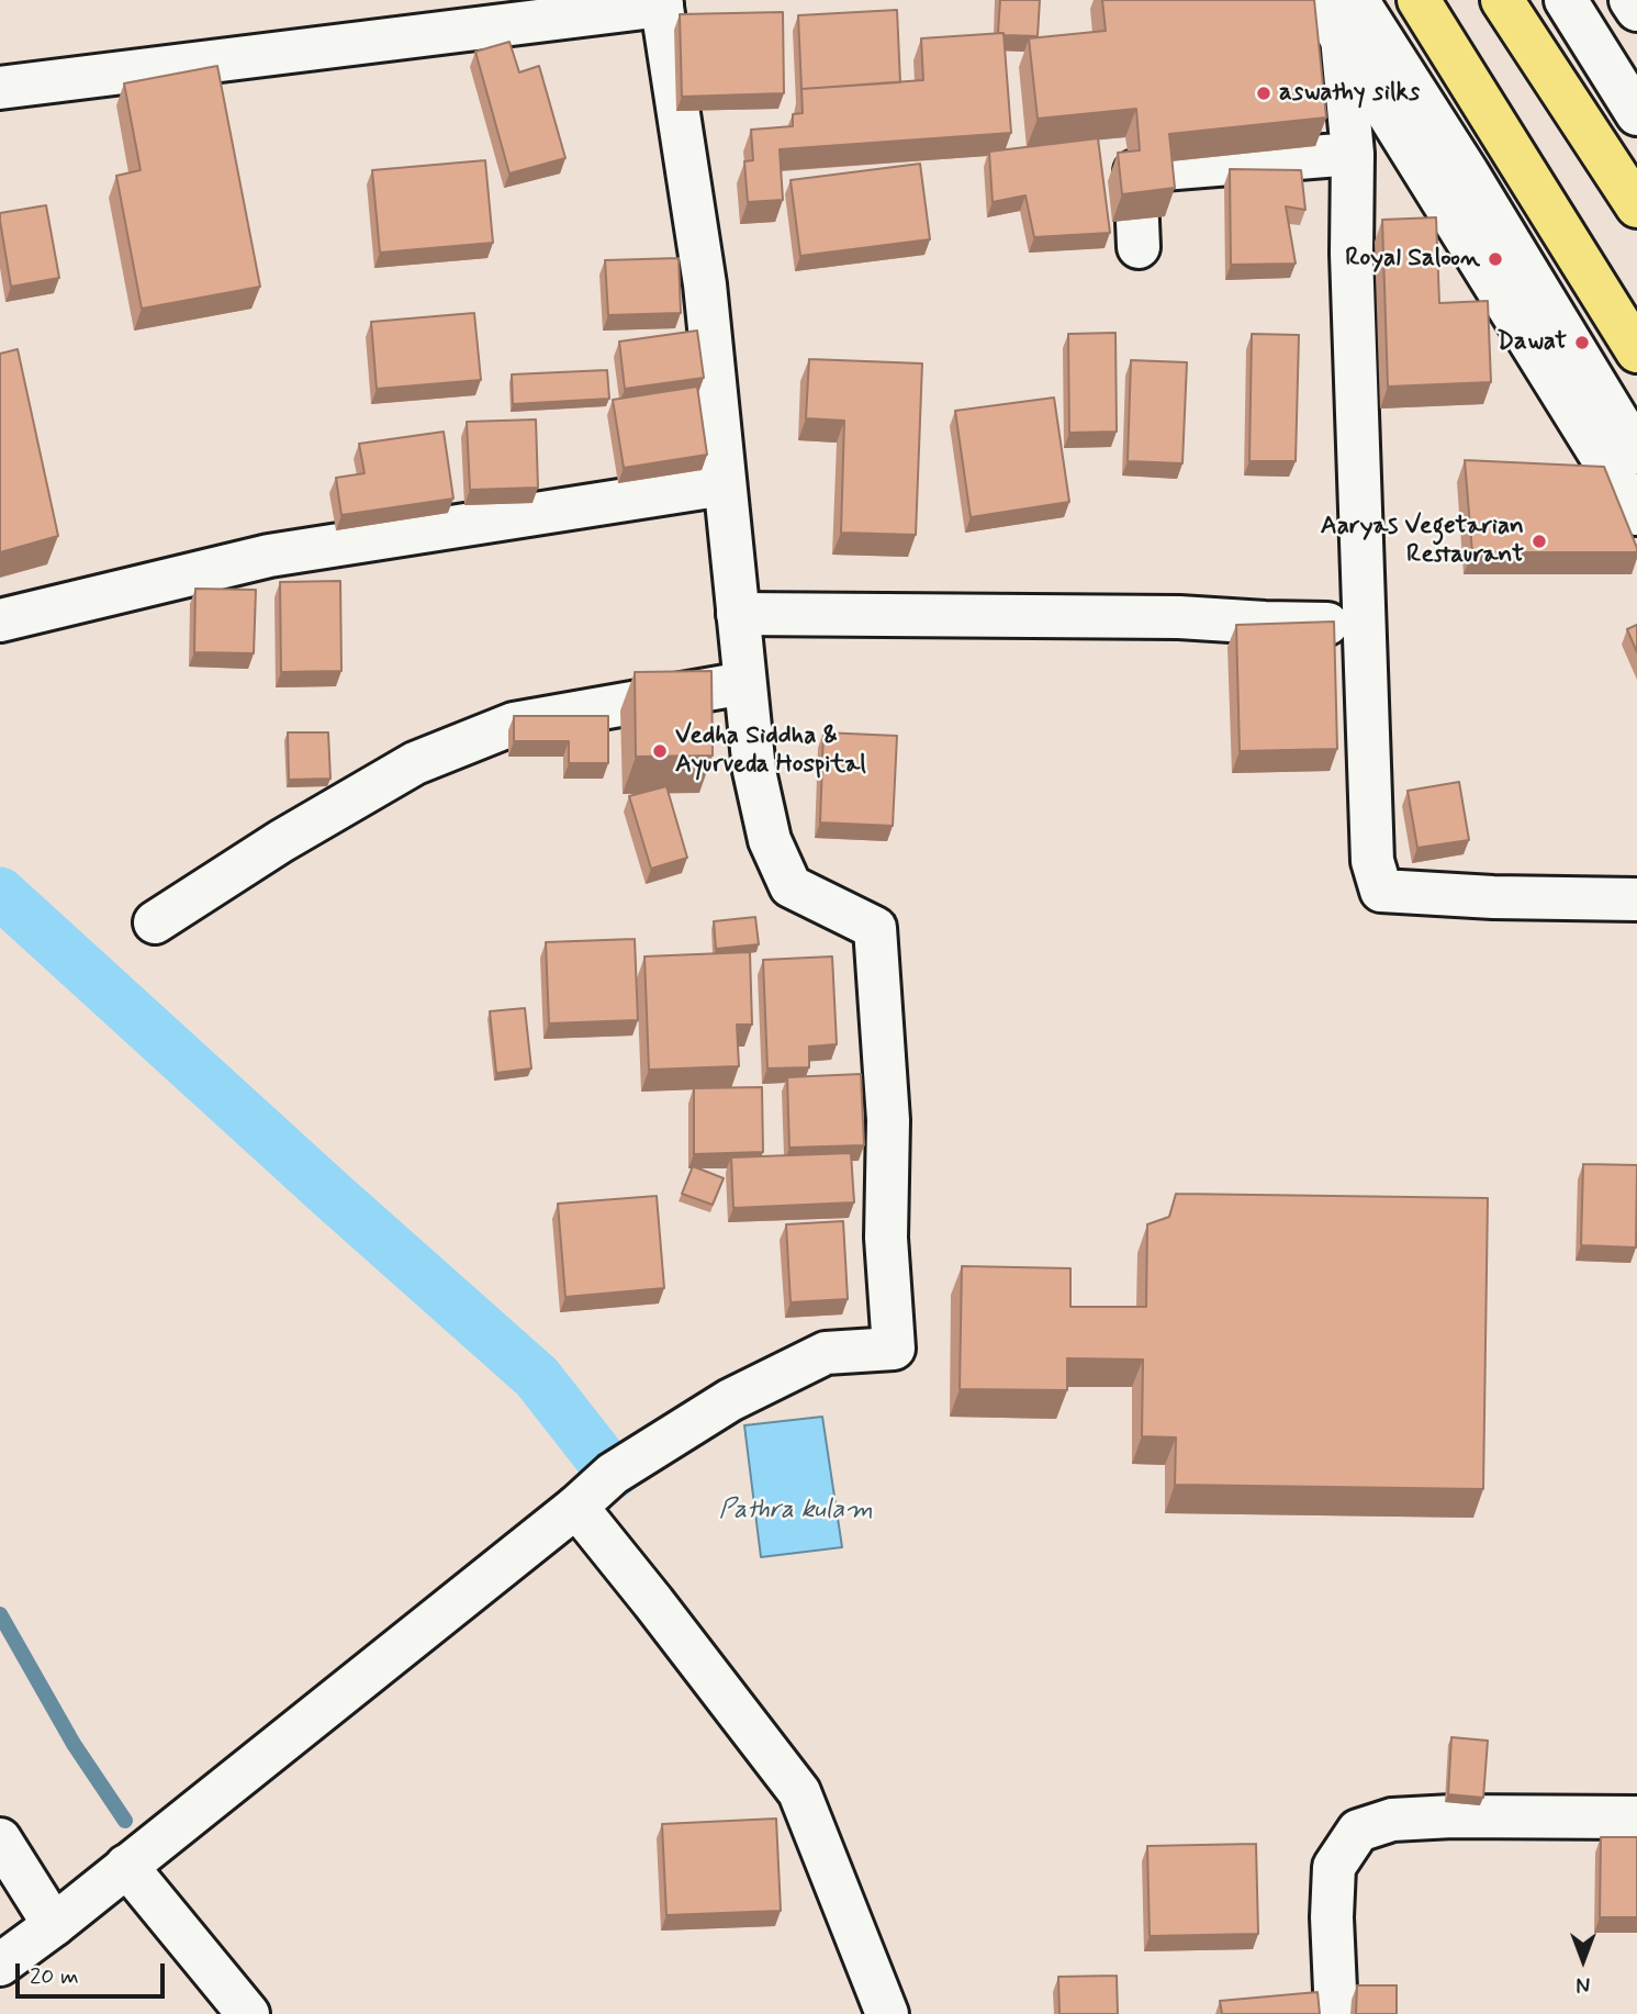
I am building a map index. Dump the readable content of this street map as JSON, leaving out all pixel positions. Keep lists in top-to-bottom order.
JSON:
{
  "water": ["Pathra kulam"],
  "places": [
    "aswathy silks",
    "Royal Saloon",
    "Dawat",
    "Aaryas Vegetarian Restaurant",
    "Vedha Siddha & Ayurveda Hospital"
  ],
  "scale_bar": "20 m",
  "north": "bottom"
}
